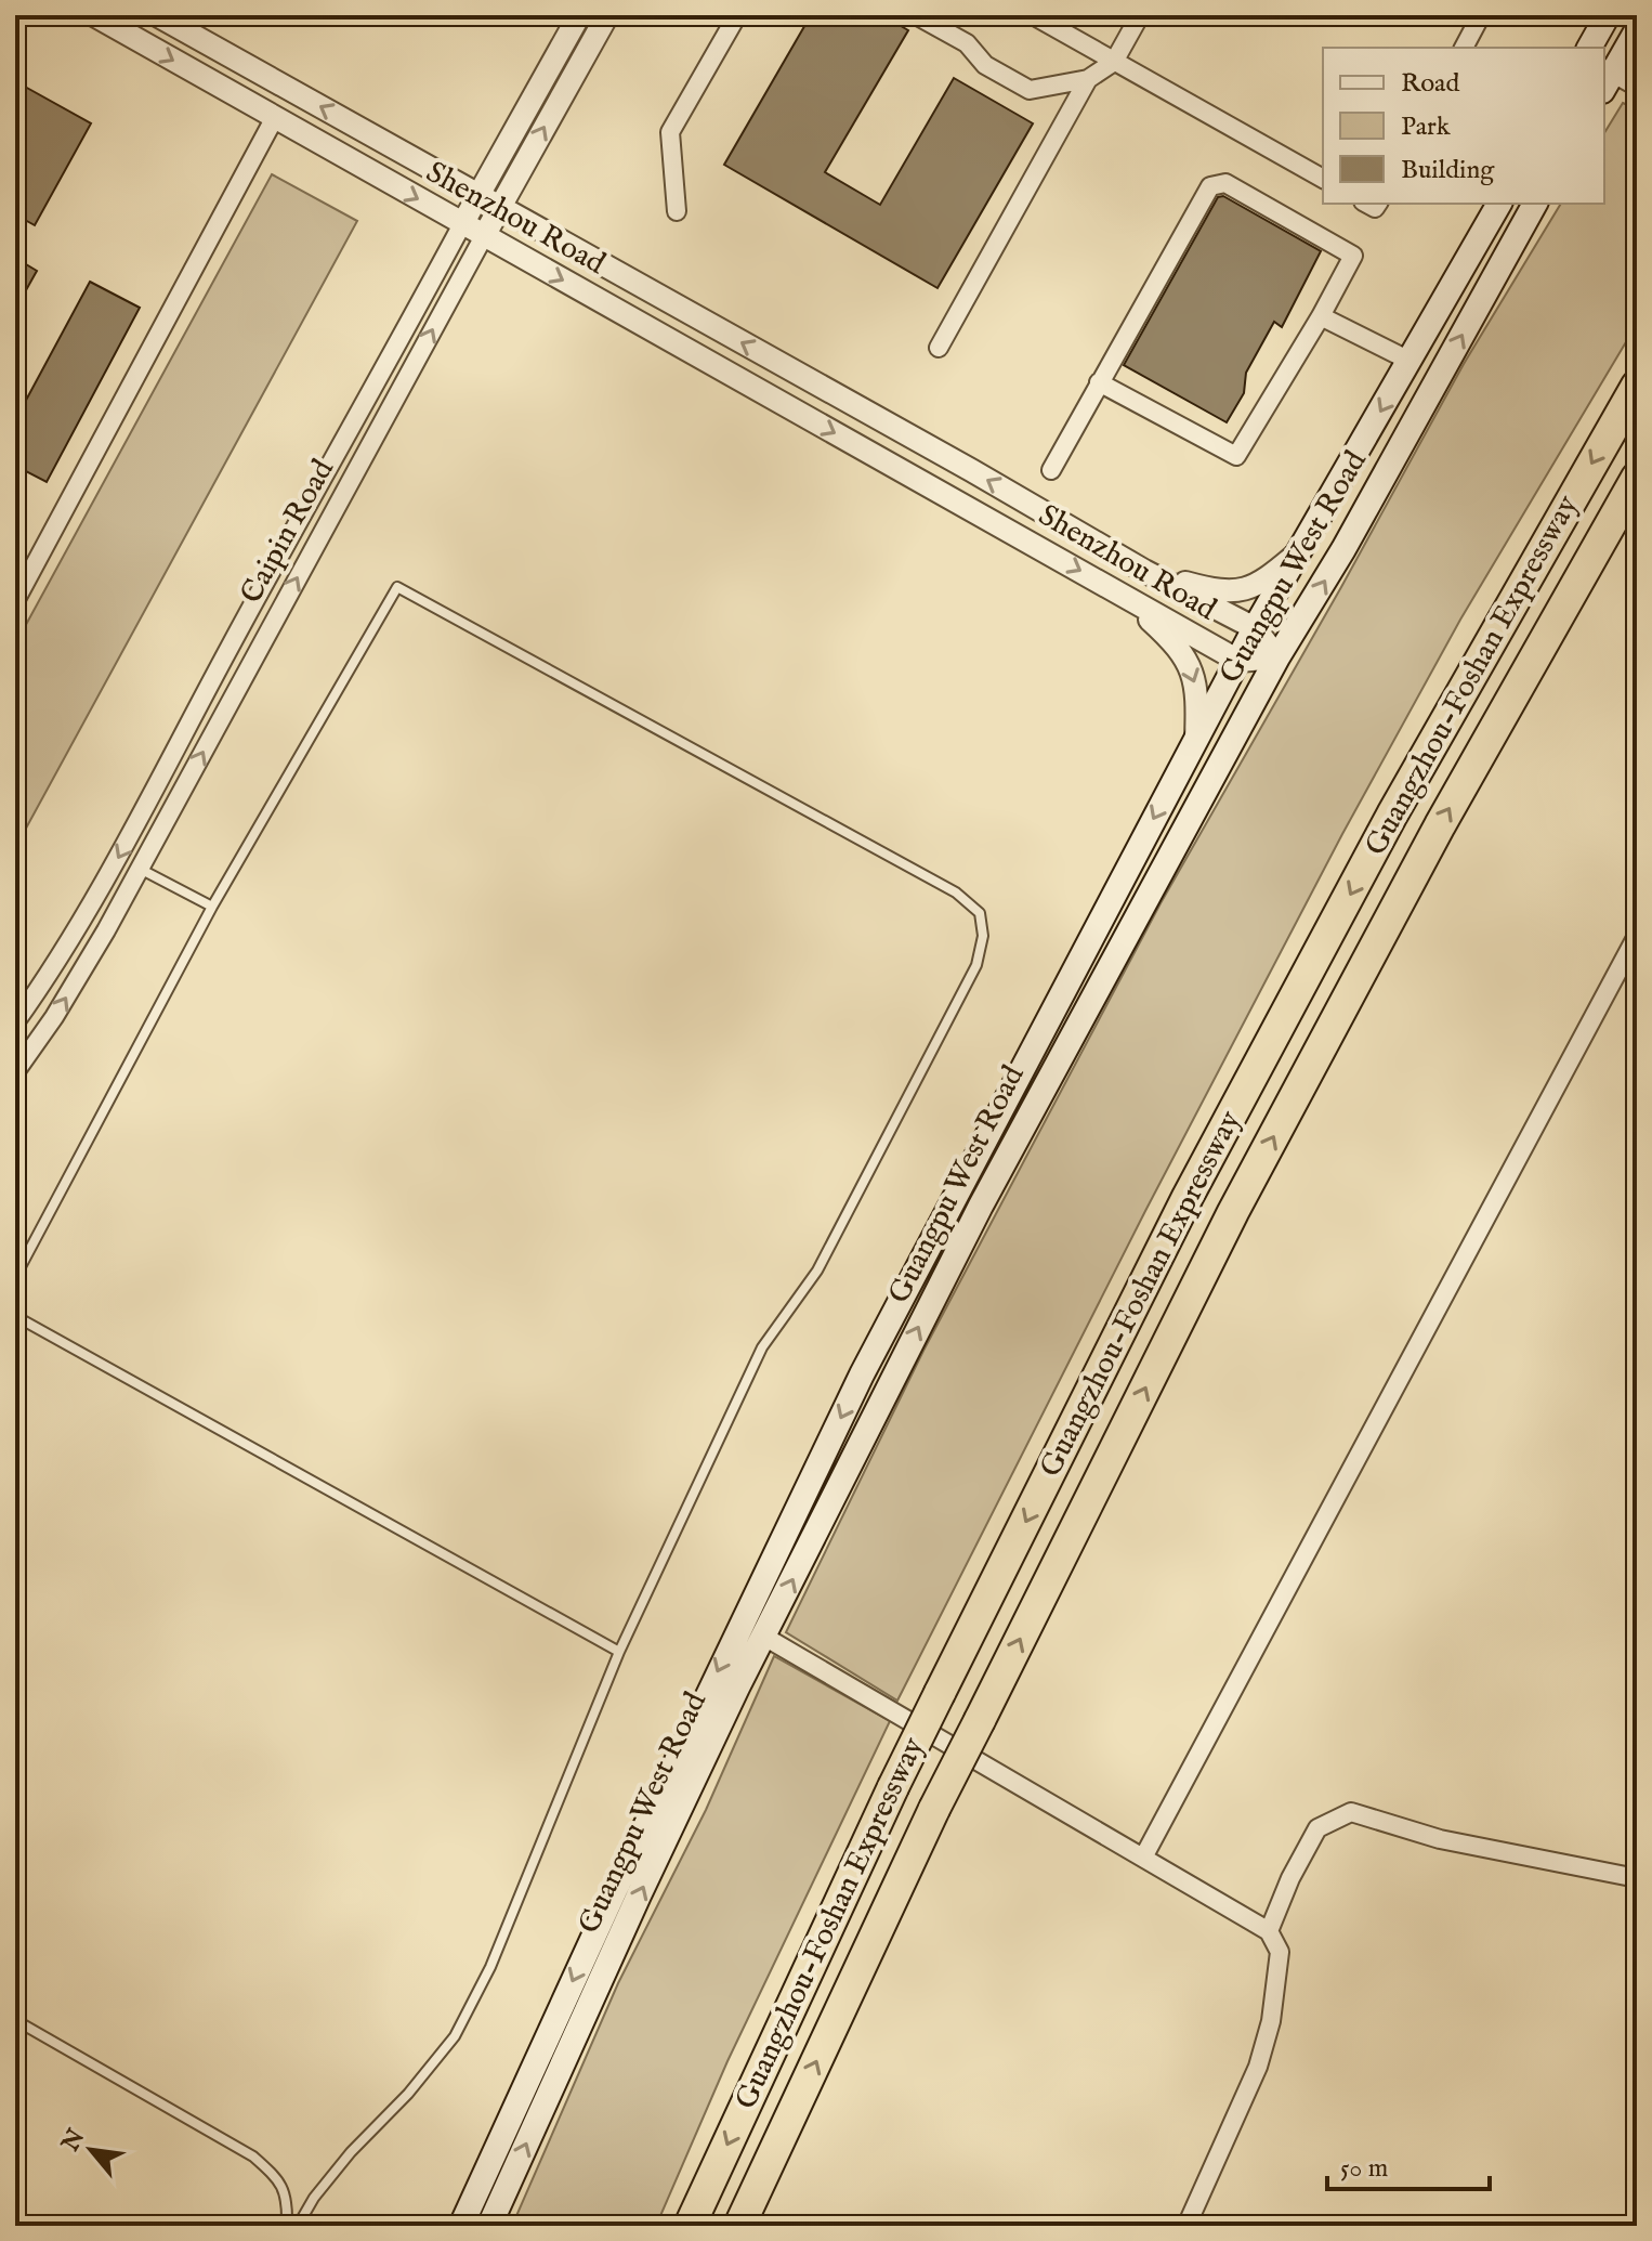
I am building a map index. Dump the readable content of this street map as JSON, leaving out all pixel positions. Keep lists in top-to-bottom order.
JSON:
{
  "streets": {
    "highway": ["Guangzhou-Foshan Expressway"],
    "main road": ["Guangpu West Road"],
    "street": ["Shenzhou Road", "Caipin Road"]
  },
  "crossings": [
    ["Shenzhou Road", "Caipin Road"],
    ["Shenzhou Road", "Guangpu West Road"]
  ],
  "legend": ["Road", "Park", "Building"],
  "scale_bar": "50 m",
  "north": "top left"
}
